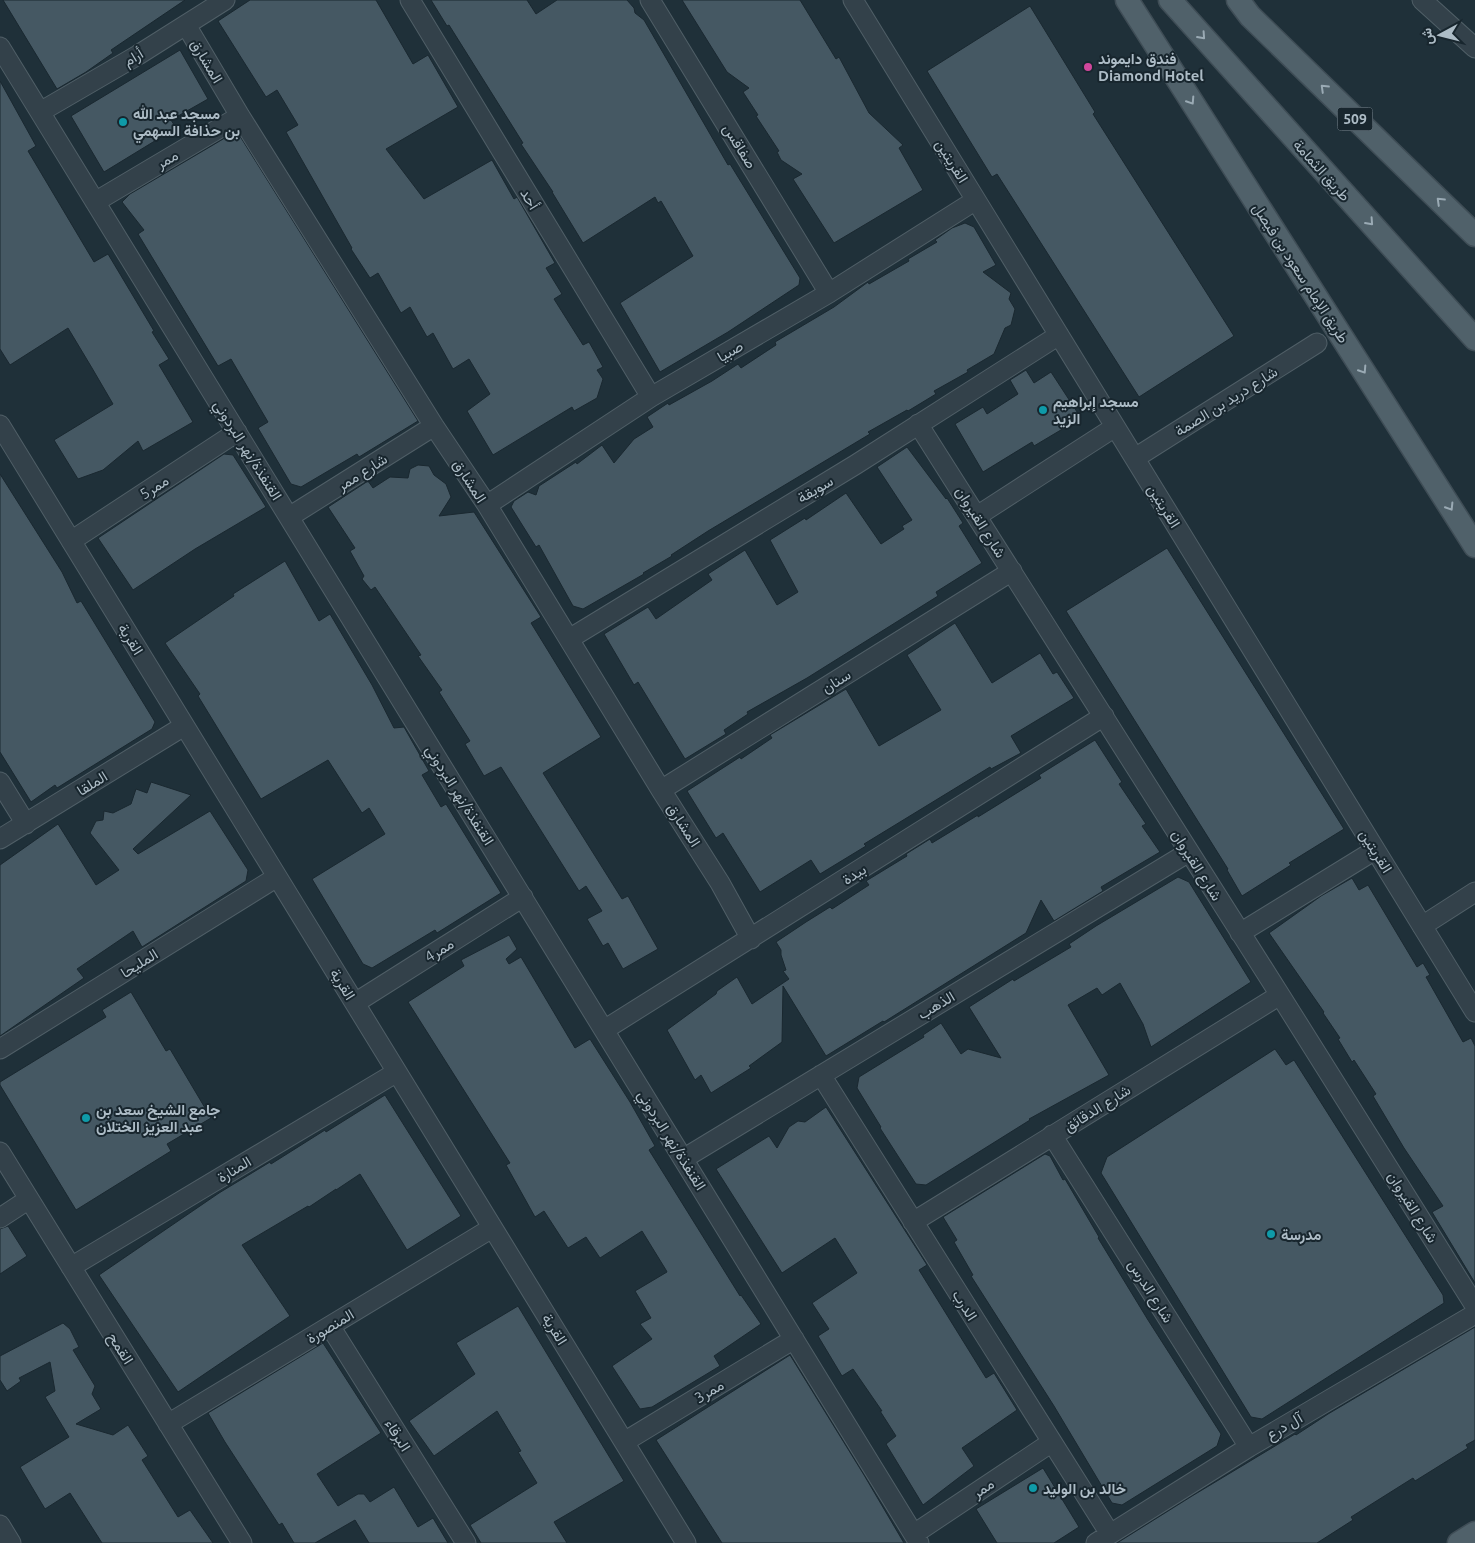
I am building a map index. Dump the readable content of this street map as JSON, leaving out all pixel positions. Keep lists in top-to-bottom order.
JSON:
{
  "streets": {
    "main road": ["509", "طريق الثمامة", "طريق الإمام سعود بن فيصل"],
    "street": [
      "أرام",
      "المشارق",
      "صفاقس",
      "ممر",
      "القريتين",
      "أحد",
      "صبيا",
      "شارع دريد بن الصمة",
      "القنفذة/نهر البردوني",
      "شارع ممر",
      "ممر5",
      "سويقة",
      "شارع القيروان",
      "القرية",
      "سنان",
      "الملقا",
      "بيدة",
      "ممر4",
      "المليحا",
      "الذهب",
      "شارع الدقائق",
      "المنارة",
      "شارع الدرس",
      "الدرب",
      "المنصورة",
      "القمح",
      "ممر3",
      "آل درع",
      "البرقاء"
    ]
  },
  "crossings": [
    ["أرام", "المشارق"],
    ["أرام", "القنفذة/نهر البردوني"],
    ["المشارق", "ممر"],
    ["المشارق", "صبيا"],
    ["المشارق", "شارع ممر"],
    ["المشارق", "سويقة"],
    ["المشارق", "سنان"],
    ["المشارق", "بيدة"],
    ["صفاقس", "صبيا"],
    ["ممر", "القنفذة/نهر البردوني"],
    ["ممر", "الدرب"],
    ["القريتين", "صبيا"],
    ["القريتين", "شارع دريد بن الصمة"],
    ["القريتين", "سويقة"],
    ["أحد", "صبيا"],
    ["القنفذة/نهر البردوني", "شارع ممر"],
    ["القنفذة/نهر البردوني", "ممر5"],
    ["القنفذة/نهر البردوني", "بيدة"],
    ["القنفذة/نهر البردوني", "ممر4"],
    ["القنفذة/نهر البردوني", "الذهب"],
    ["القنفذة/نهر البردوني", "ممر3"],
    ["ممر5", "القرية"],
    ["سويقة", "شارع القيروان"],
    ["شارع القيروان", "سنان"],
    ["شارع القيروان", "بيدة"],
    ["شارع القيروان", "الذهب"],
    ["شارع القيروان", "شارع الدقائق"],
    ["القرية", "الملقا"],
    ["القرية", "ممر4"],
    ["القرية", "المليحا"],
    ["القرية", "المنارة"],
    ["القرية", "المنصورة"],
    ["القرية", "ممر3"],
    ["الذهب", "الدرب"],
    ["شارع الدقائق", "شارع الدرس"],
    ["شارع الدقائق", "الدرب"],
    ["المنارة", "القمح"],
    ["شارع الدرس", "آل درع"],
    ["الدرب", "آل درع"],
    ["المنصورة", "القمح"],
    ["المنصورة", "البرقاء"]
  ],
  "places": [
    "فندق دايموند Diamond Hotel",
    "مسجد عبد الله بن حذافة السهمي",
    "مسجد إبراهيم الزيد",
    "جامع الشيخ سعد بن عبد العزيز الختلان",
    "مدرسة",
    "خالد بن الوليد"
  ],
  "north": "left"
}
